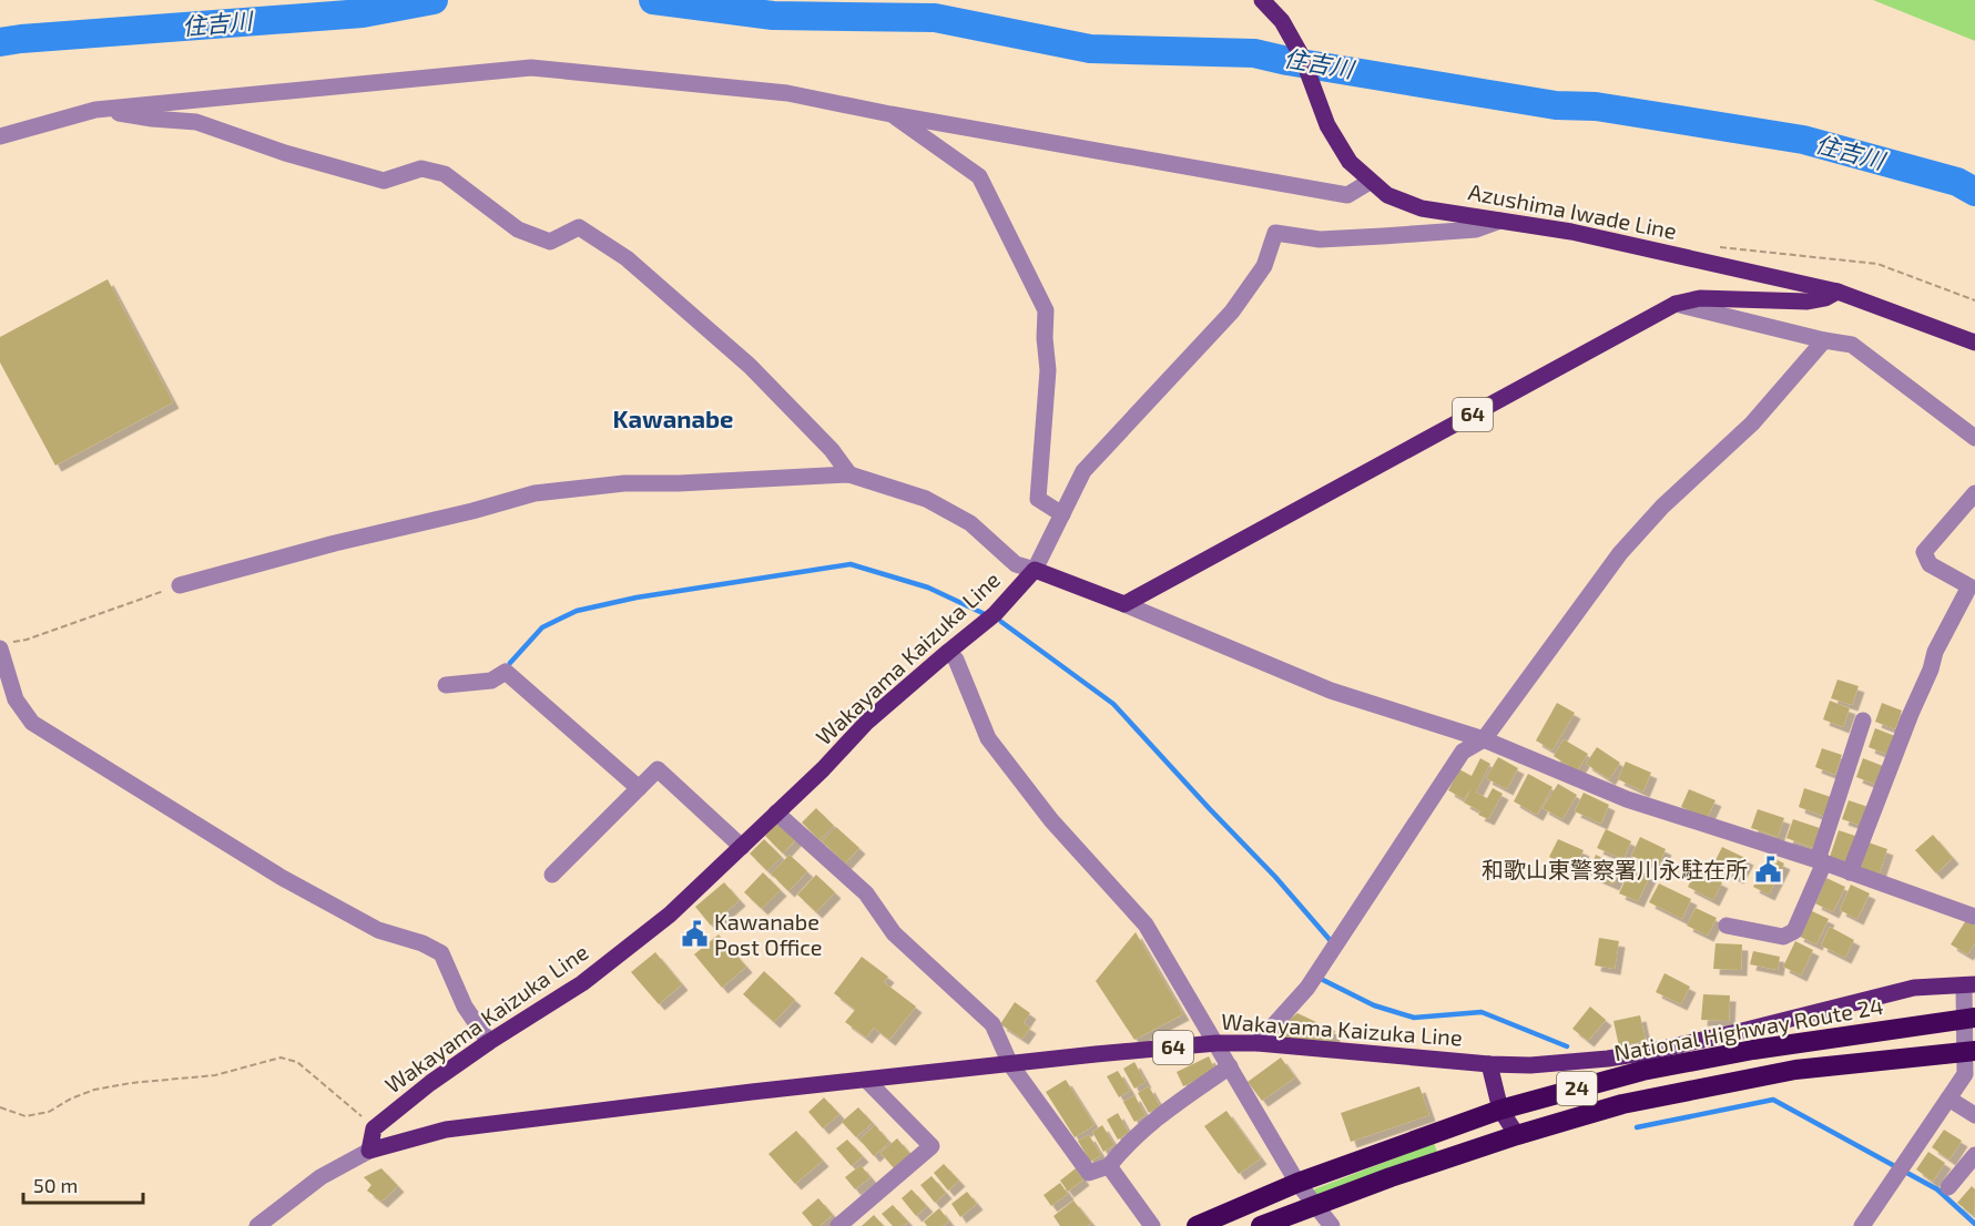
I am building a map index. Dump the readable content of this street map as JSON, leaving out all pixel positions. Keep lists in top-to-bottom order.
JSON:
{
  "streets": {
    "highway": ["National Highway Route 24", "24"],
    "main road": ["Azushima Iwade Line", "64", "Wakayama Kaizuka Line"]
  },
  "crossings": [
    ["Azushima Iwade Line", "64"]
  ],
  "districts": ["Kawanabe"],
  "water": ["住吉川"],
  "places": {
    "public building": ["和歌山東警察署川永駐在所", "Kawanabe Post Office"]
  },
  "scale_bar": "50 m"
}
